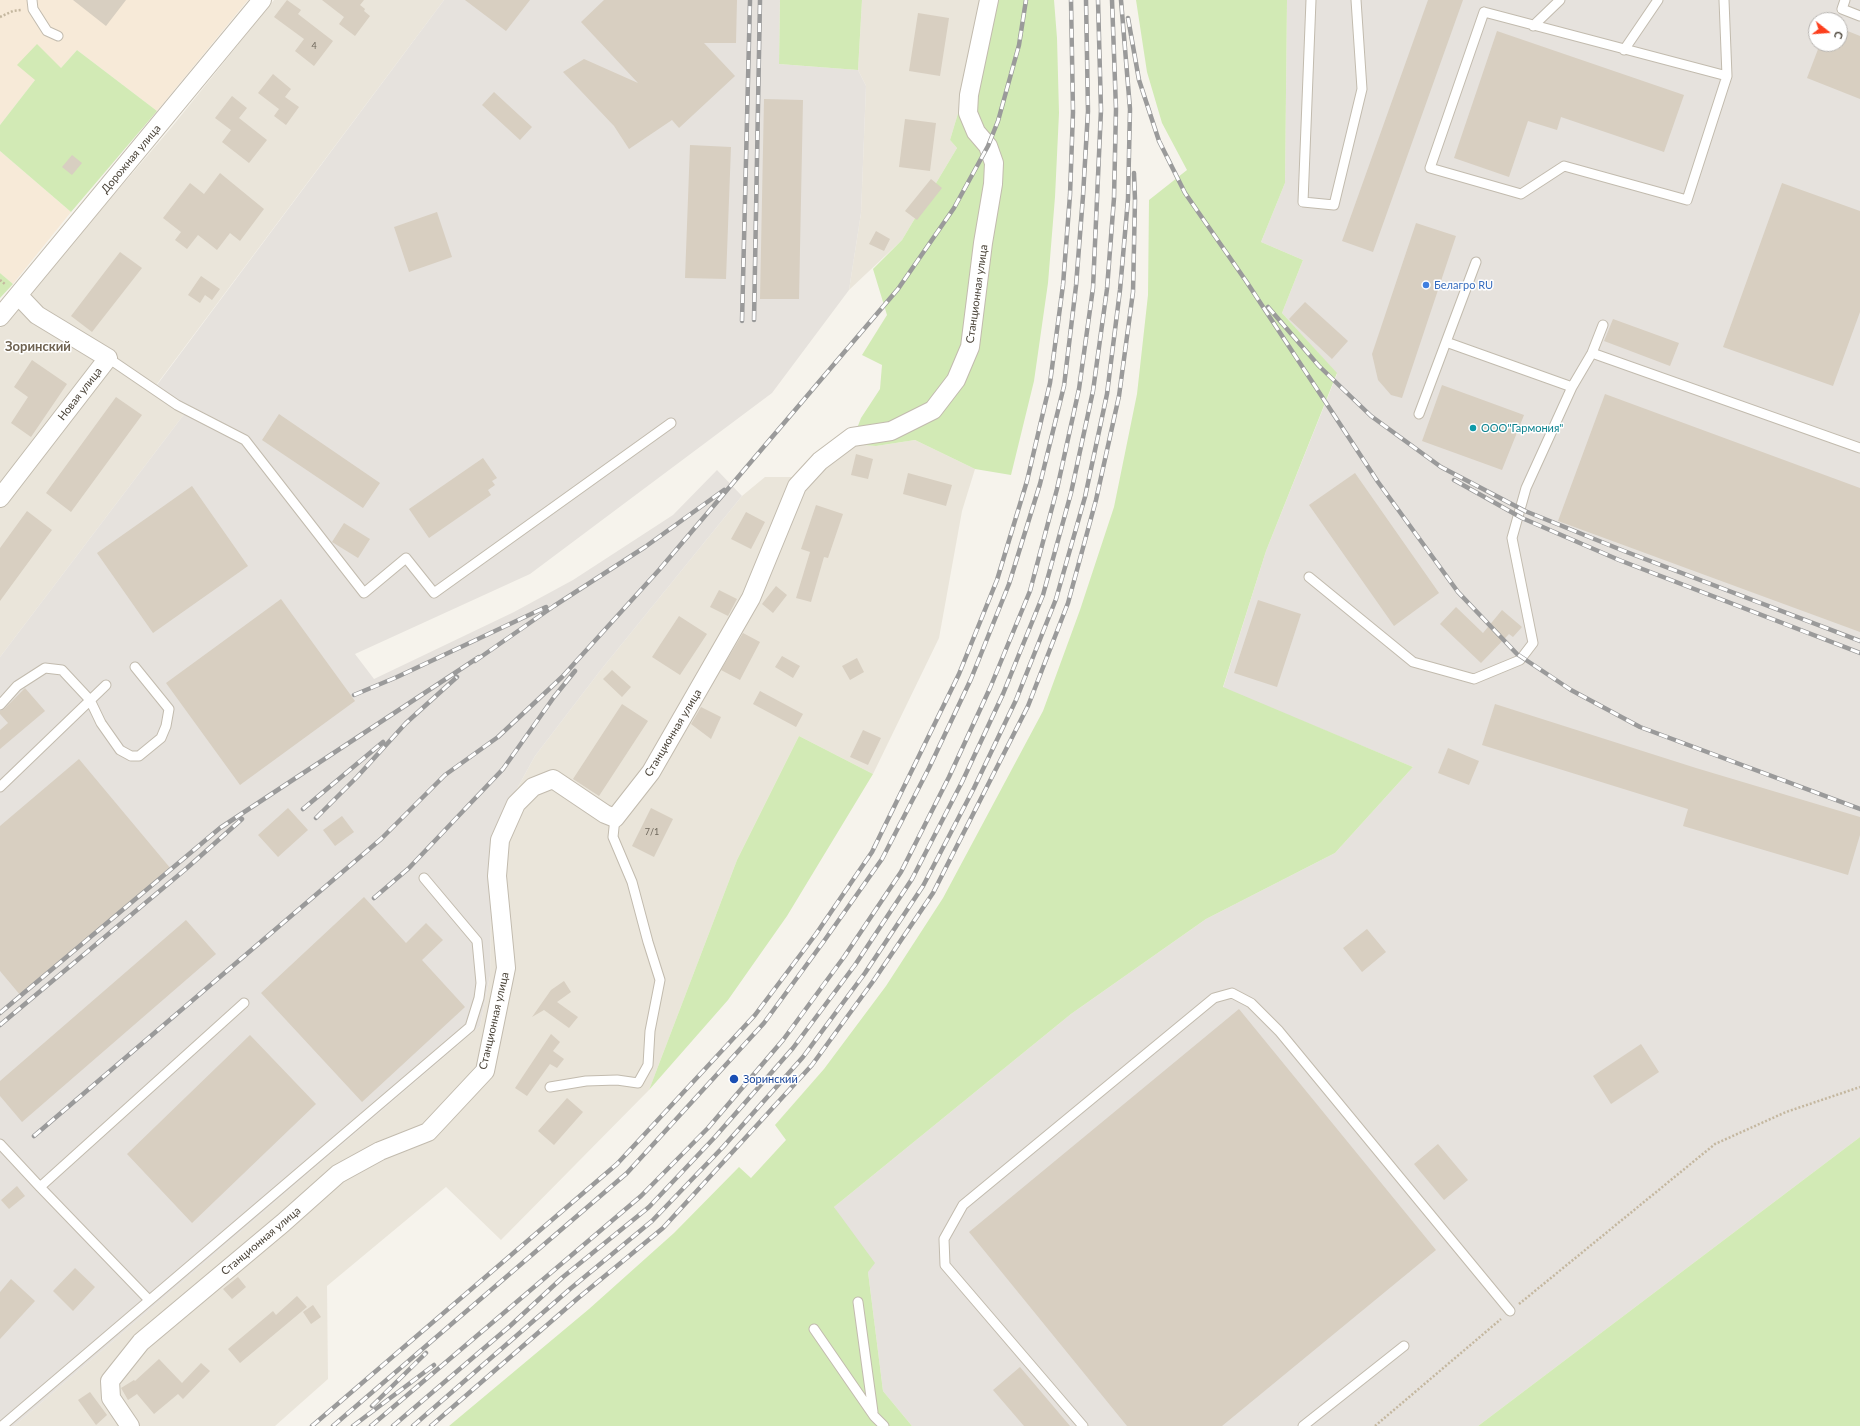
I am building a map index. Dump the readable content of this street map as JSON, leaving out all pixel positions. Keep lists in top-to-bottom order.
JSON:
{
  "streets": {
    "street": ["Дорожная улица", "Станционная улица", "Новая улица"]
  },
  "crossings": [
    ["Дорожная улица", "Новая улица"]
  ],
  "districts": ["Зоринский"],
  "places": ["Белагро RU", "ООО\"Гармония\"", "Зоринский"],
  "house_numbers": ["4", "7/1"],
  "north": "right"
}
